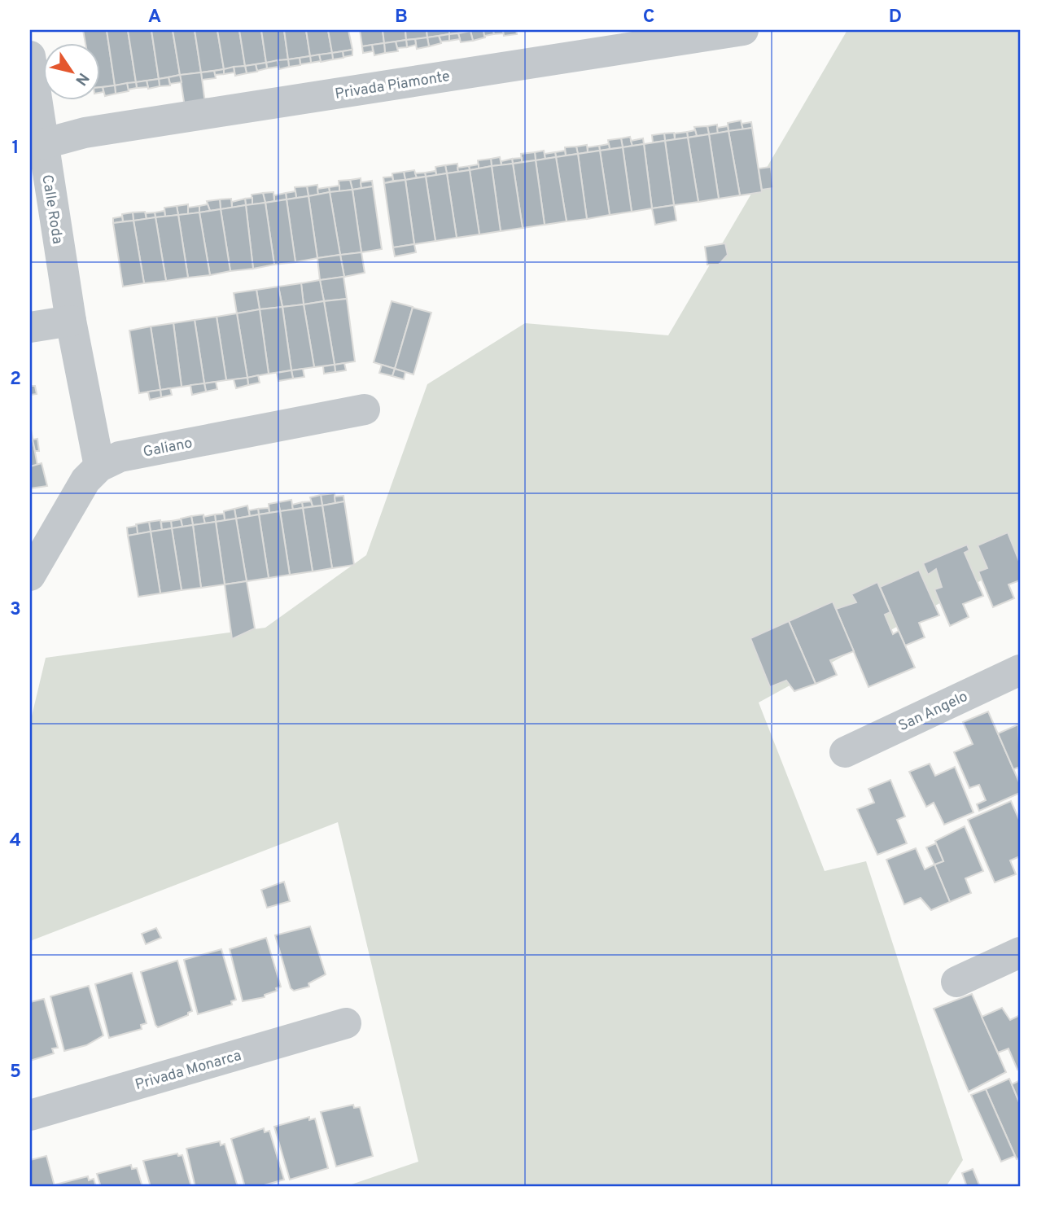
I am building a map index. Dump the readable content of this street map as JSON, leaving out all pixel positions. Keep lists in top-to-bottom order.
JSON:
{
  "streets": {
    "street": [
      "Privada Piamonte",
      "Calle Roda",
      "Galiano",
      "San Angelo",
      "Privada Monarca"
    ]
  },
  "crossings": [
    ["Privada Piamonte", "Calle Roda"],
    ["Calle Roda", "Galiano"]
  ],
  "north": "bottom right",
  "grid": {
    "columns": [
      "A",
      "B",
      "C",
      "D"
    ],
    "rows": [
      "1",
      "2",
      "3",
      "4",
      "5"
    ]
  }
}
